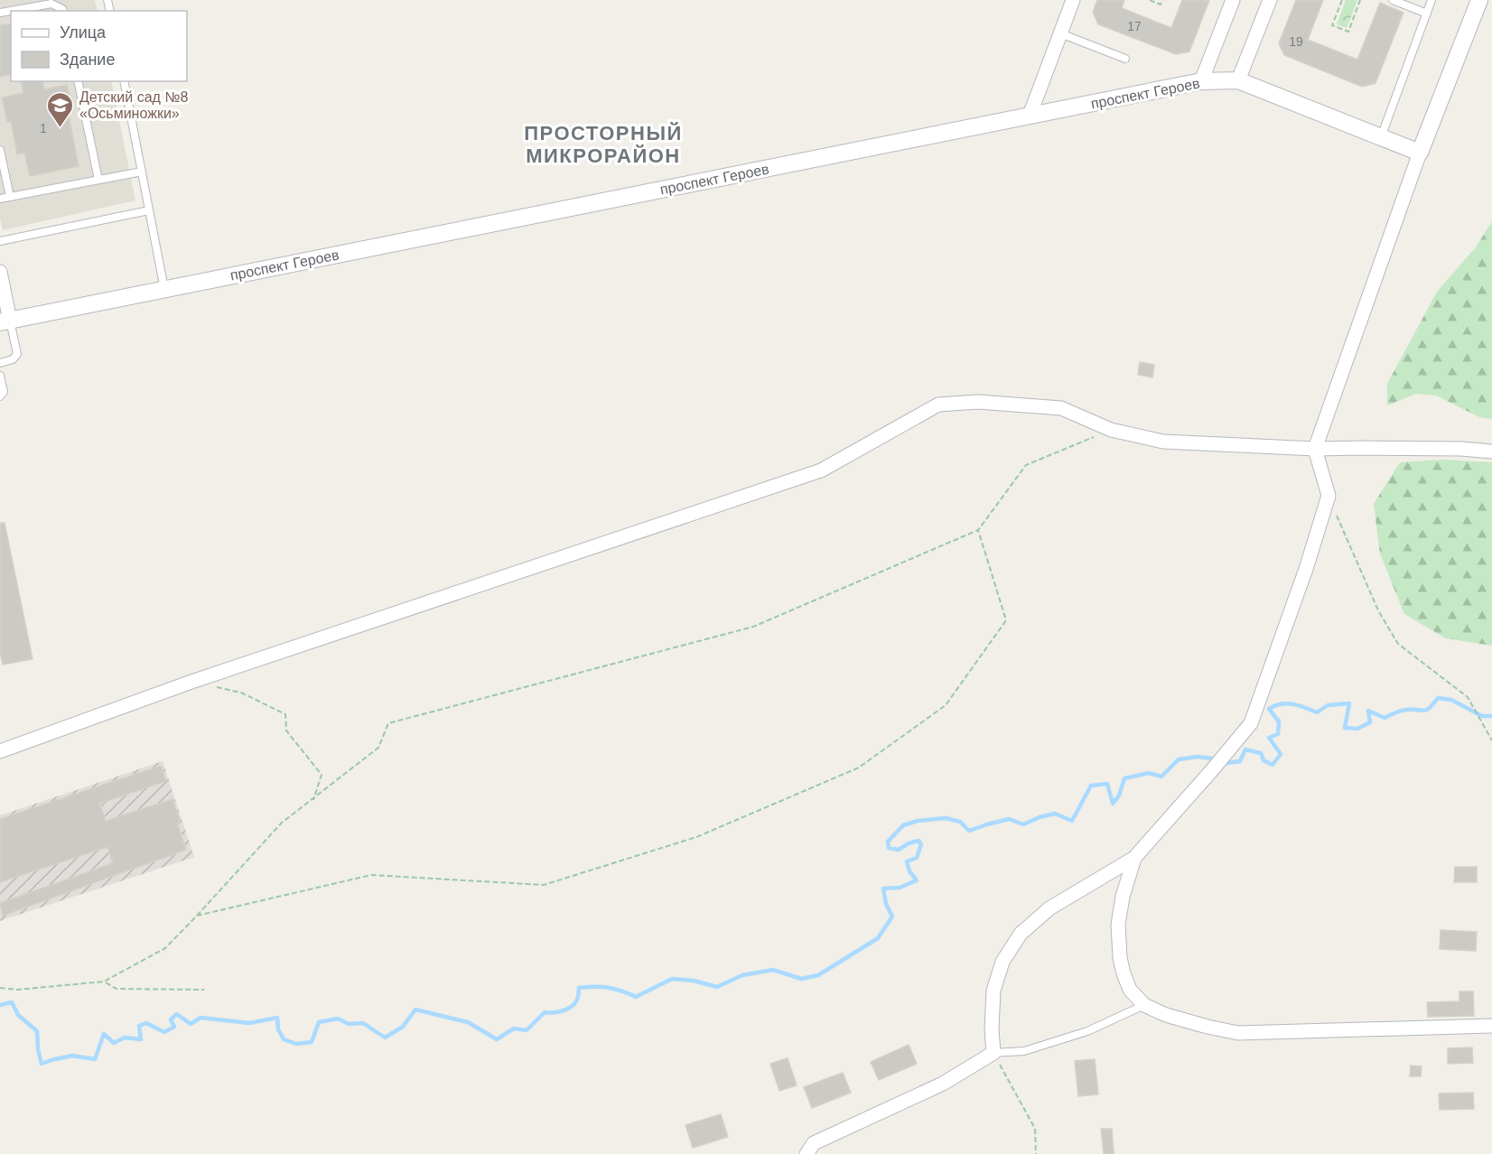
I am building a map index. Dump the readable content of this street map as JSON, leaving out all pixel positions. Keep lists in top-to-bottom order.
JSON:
{
  "streets": {
    "street": ["проспект Героев"]
  },
  "districts": ["ПРОСТОРНЫЙ МИКРОРАЙОН"],
  "places": {
    "school or university": ["Детский сад №8 «Осьминожки»"]
  },
  "house_numbers": ["17", "19", "1"],
  "legend": ["Улица", "Здание"]
}
